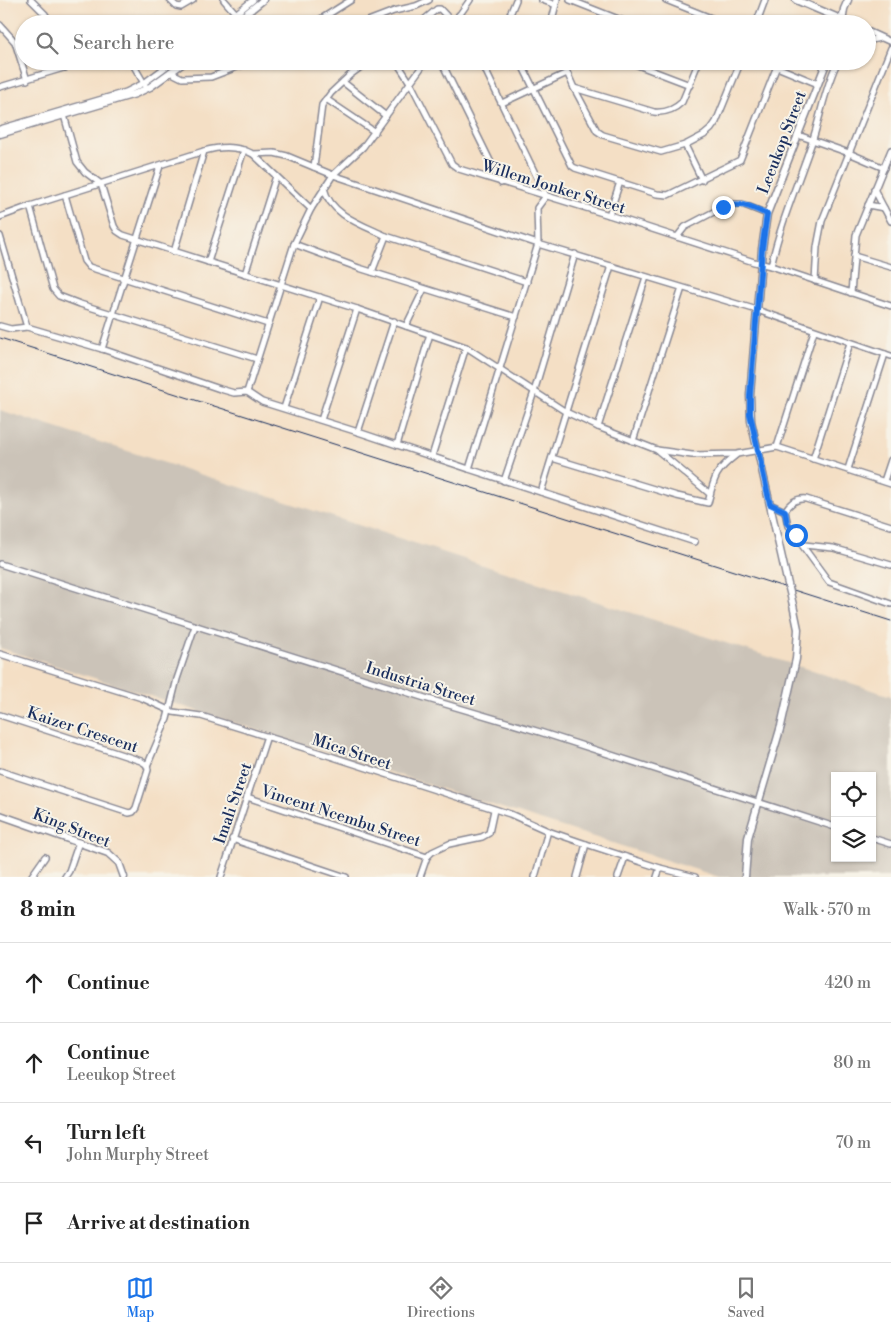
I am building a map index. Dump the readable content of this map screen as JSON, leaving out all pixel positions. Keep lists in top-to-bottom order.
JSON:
{
  "streets": {
    "street": [
      "Leeukop Street",
      "Willem Jonker Street",
      "Industria Street",
      "Kaizer Crescent",
      "Mica Street",
      "Imali Street",
      "Vincent Ncembu Street",
      "King Street"
    ]
  },
  "crossings": [
    ["Leeukop Street", "Willem Jonker Street"],
    ["Leeukop Street", "Industria Street"],
    ["Mica Street", "Imali Street"],
    ["Imali Street", "Vincent Ncembu Street"]
  ],
  "page": {
    "search": "Search here",
    "heading": ["8 min", "Walk · 570 m"],
    "list": [
      ["Continue", "420 m"],
      ["Continue", "Leeukop Street", "80 m"],
      ["Turn left", "John Murphy Street", "70 m"],
      "Arrive at destination"
    ],
    "nav": ["Map", "Directions", "Saved"]
  }
}
